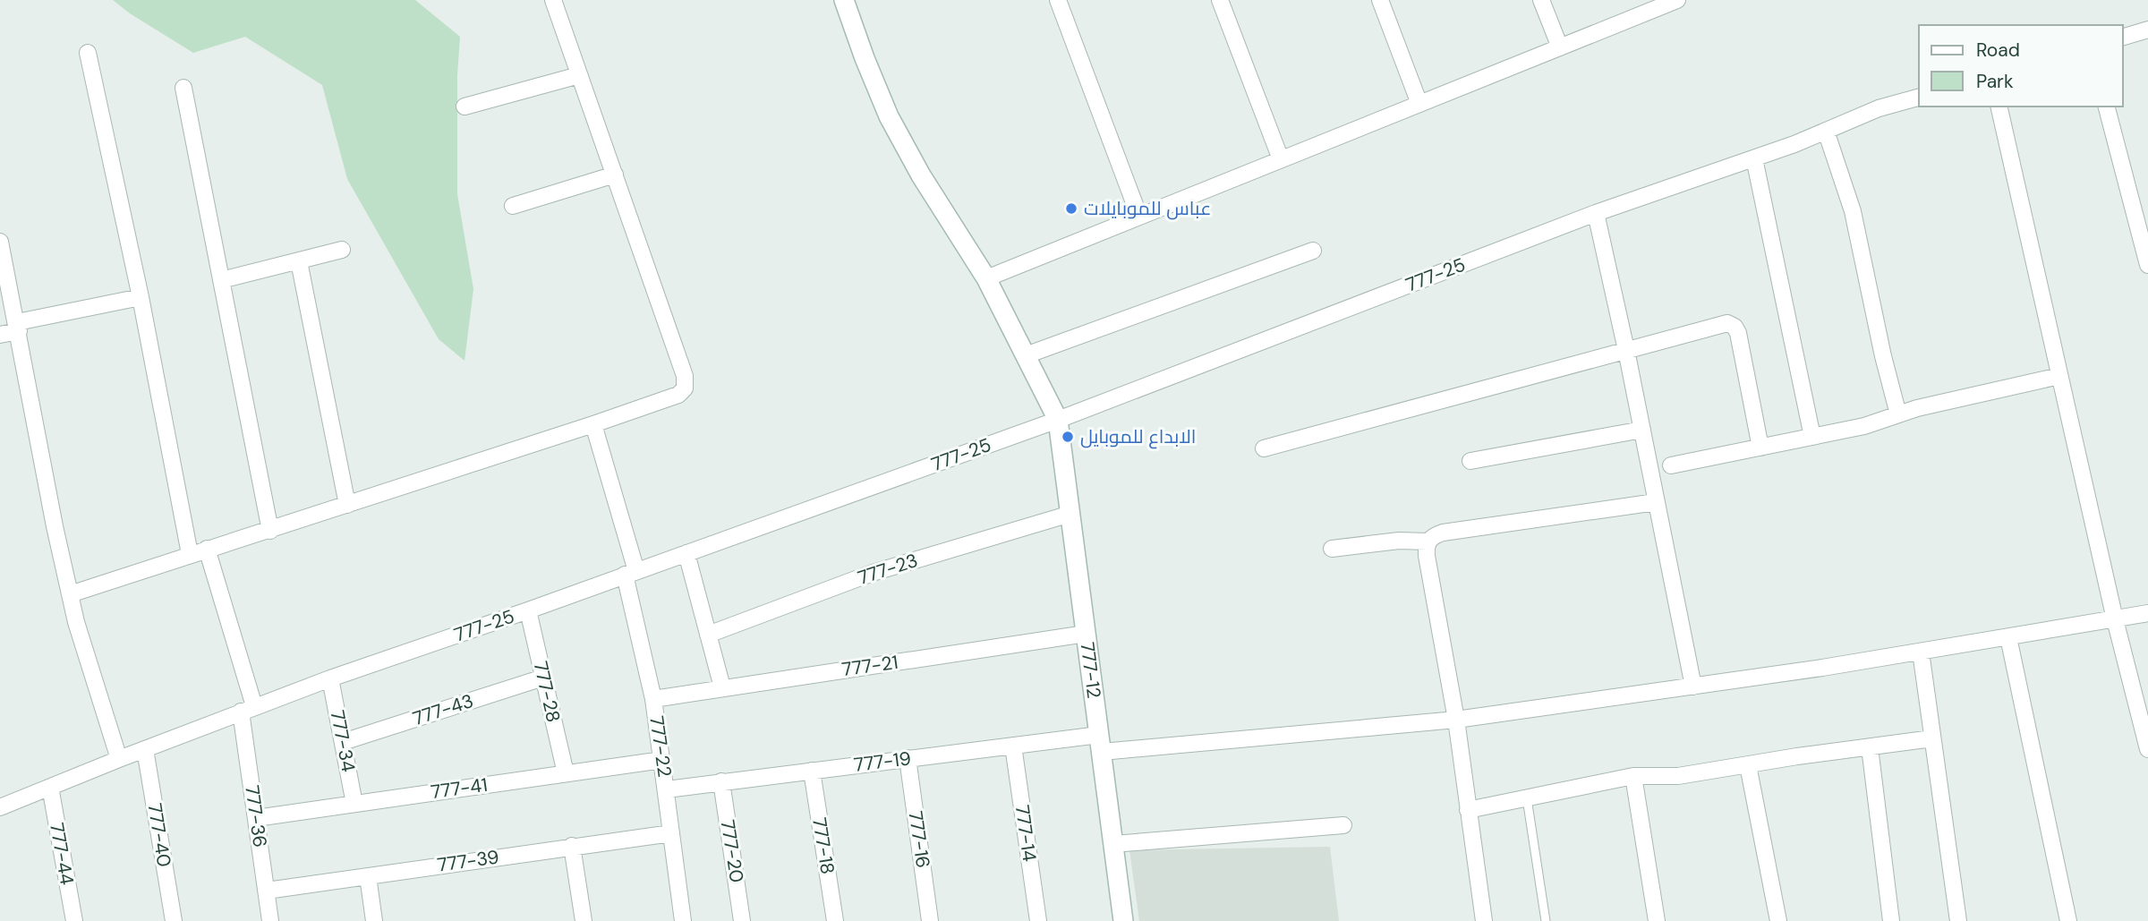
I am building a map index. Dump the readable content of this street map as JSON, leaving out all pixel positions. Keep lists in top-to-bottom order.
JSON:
{
  "streets": {
    "street": [
      "777-25",
      "777-23",
      "777-21",
      "777-12",
      "777-28",
      "777-43",
      "777-34",
      "777-22",
      "777-19",
      "777-41",
      "777-36",
      "777-14",
      "777-40",
      "777-16",
      "777-18",
      "777-20",
      "777-44",
      "777-39"
    ]
  },
  "crossings": [
    ["777-25", "777-12"],
    ["777-25", "777-28"],
    ["777-25", "777-34"],
    ["777-25", "777-22"],
    ["777-25", "777-36"],
    ["777-25", "777-40"],
    ["777-25", "777-44"],
    ["777-23", "777-12"],
    ["777-21", "777-12"],
    ["777-21", "777-22"],
    ["777-12", "777-19"],
    ["777-28", "777-43"],
    ["777-28", "777-41"],
    ["777-43", "777-34"],
    ["777-34", "777-41"],
    ["777-22", "777-19"],
    ["777-22", "777-41"],
    ["777-22", "777-39"],
    ["777-19", "777-14"],
    ["777-19", "777-16"],
    ["777-19", "777-18"],
    ["777-19", "777-20"],
    ["777-41", "777-36"],
    ["777-36", "777-39"]
  ],
  "places": ["عباس للموبايلات", "الابداع للموبايل"],
  "legend": ["Road", "Park"]
}
